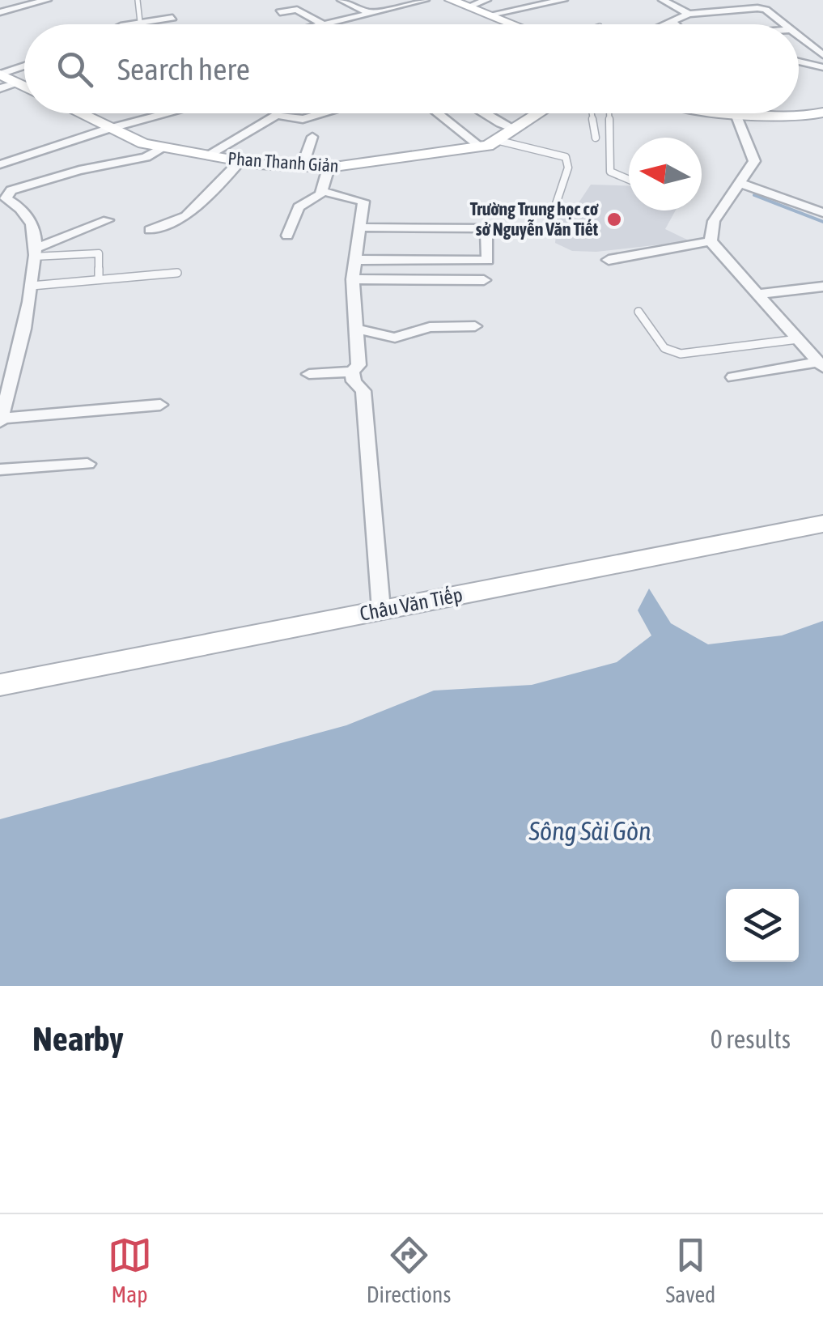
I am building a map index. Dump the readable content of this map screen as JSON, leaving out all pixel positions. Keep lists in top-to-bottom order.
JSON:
{
  "streets": {
    "street": ["Phan Thanh Giản", "Châu Văn Tiếp"]
  },
  "water": ["Sông Sài Gòn"],
  "places": ["Trường Trung học cơ sở Nguyễn Văn Tiết"],
  "north": "left",
  "page": {
    "search": "Search here",
    "heading": ["Nearby", "0 results"],
    "nav": ["Map", "Directions", "Saved"]
  }
}
